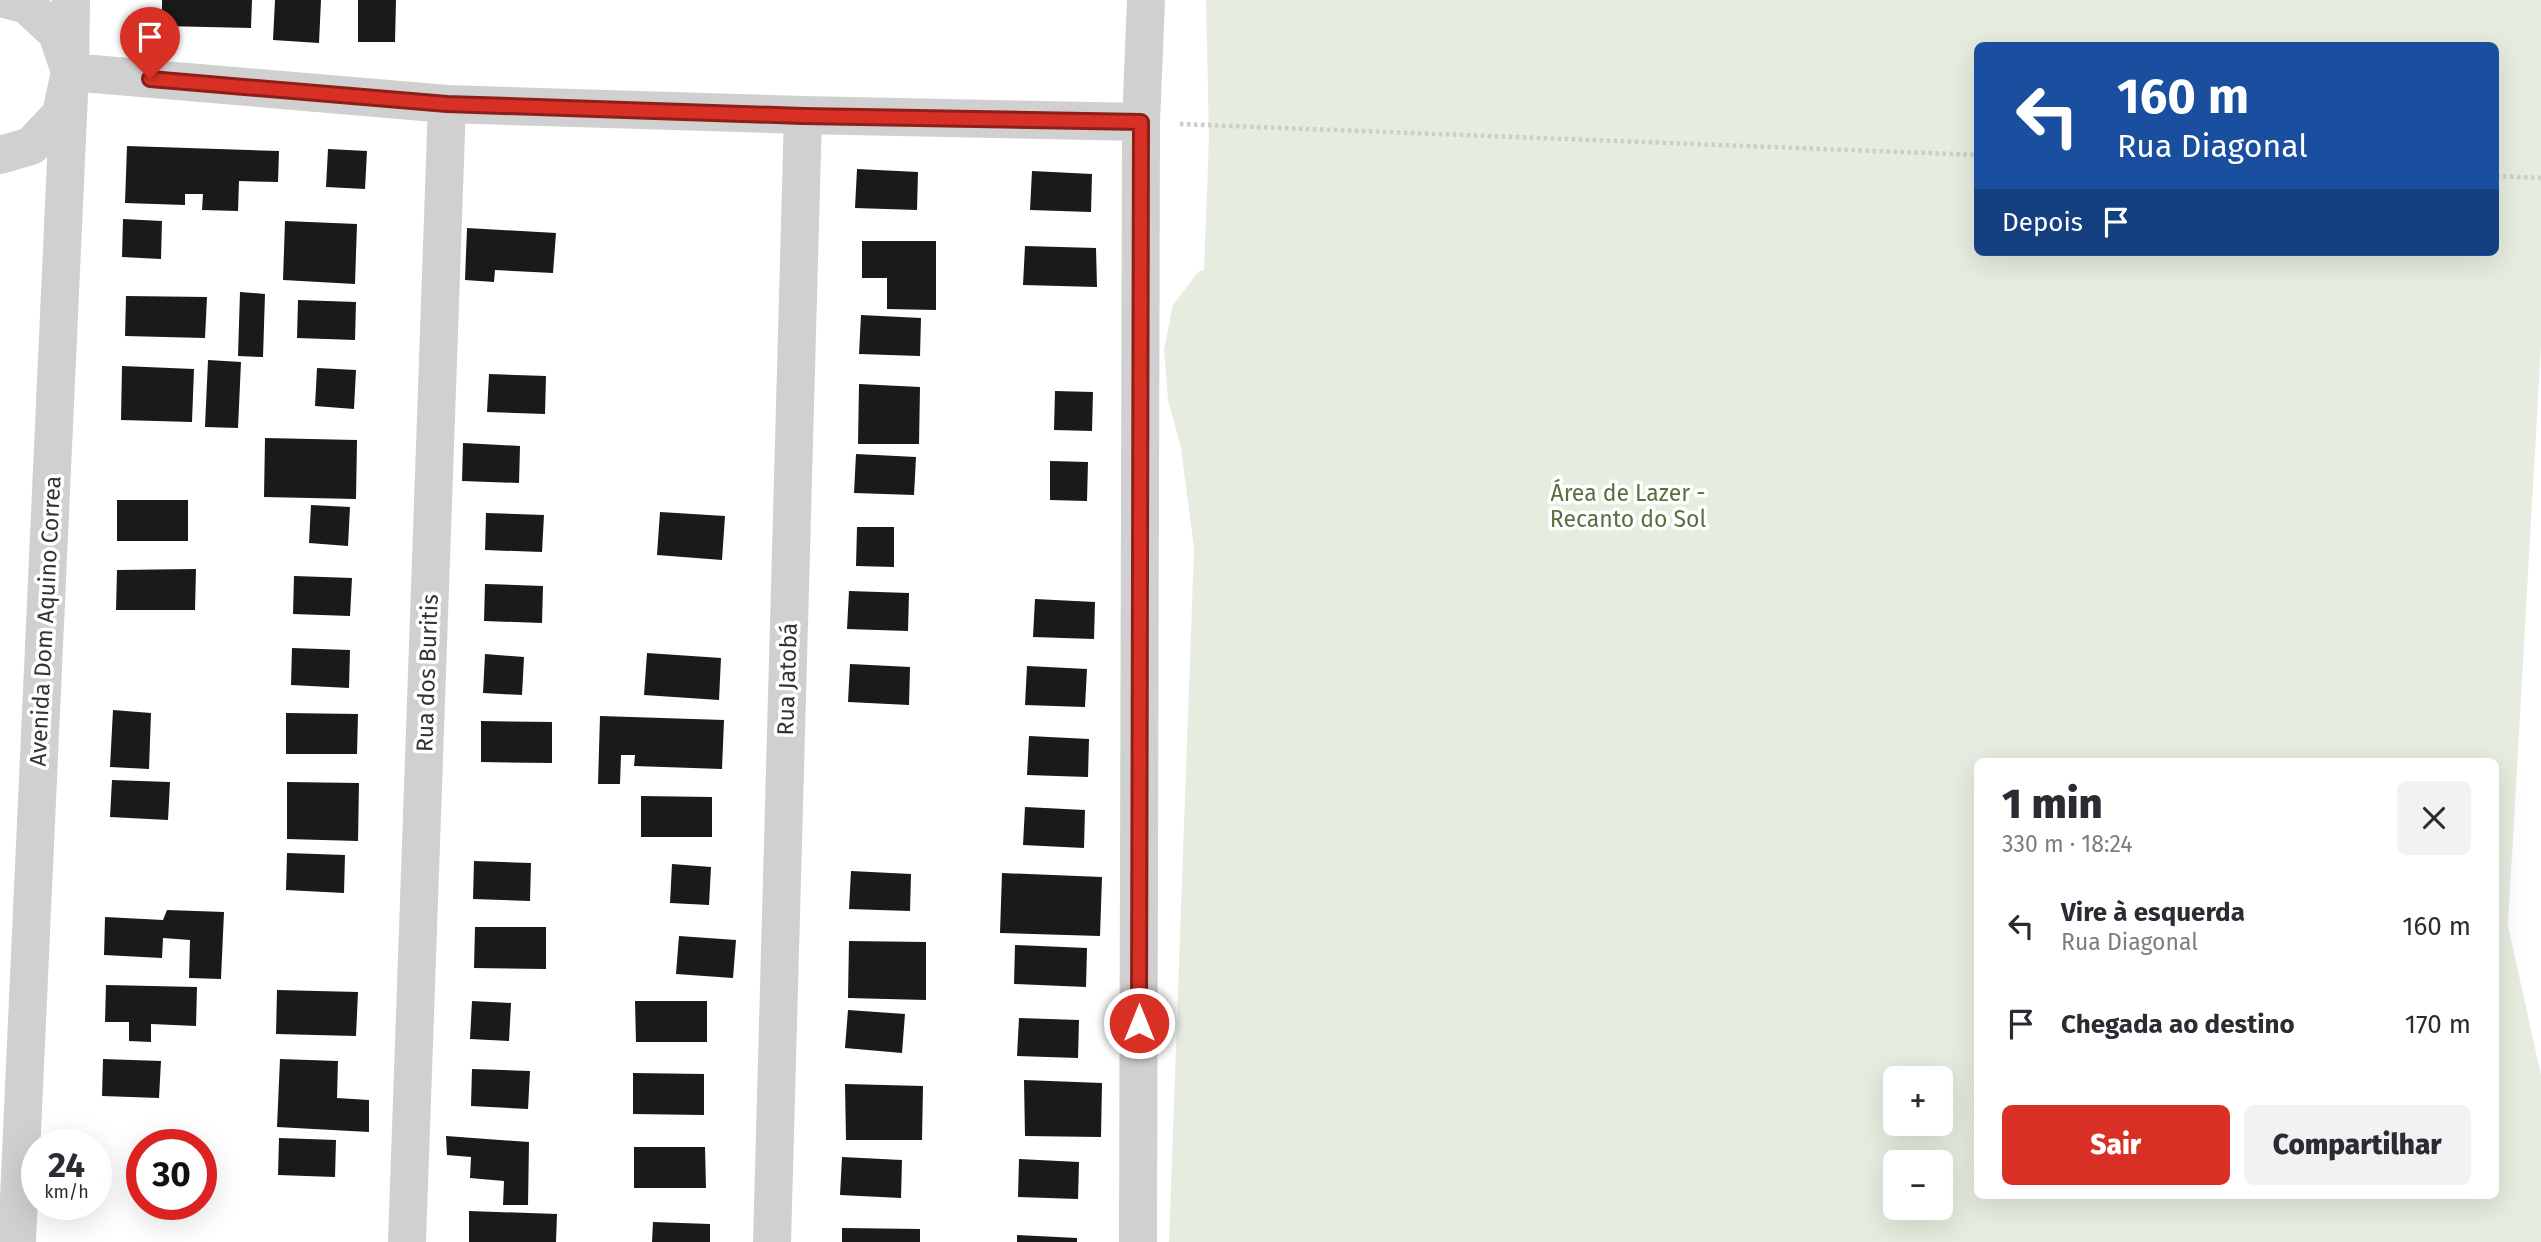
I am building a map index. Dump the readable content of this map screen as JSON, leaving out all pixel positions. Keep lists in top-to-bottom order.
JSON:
{
  "streets": {
    "street": ["Avenida Dom Aquino Correa", "Rua dos Buritis", "Rua Jatobá"]
  },
  "parks": ["Área de Lazer - Recanto do Sol"],
  "page": {
    "turn": ["160 m", "Rua Diagonal"],
    "then": "Depois",
    "heading": ["1 min", "330 m · 18:24"],
    "list": [
      {
        "name": "Vire à esquerda",
        "note": "Rua Diagonal",
        "value": "160 m"
      },
      {
        "name": "Chegada ao destino",
        "value": "170 m"
      }
    ],
    "map_buttons": ["+", "−"],
    "buttons": ["Sair", "Compartilhar"],
    "speed": "24 km/h",
    "limit": "30"
  }
}
